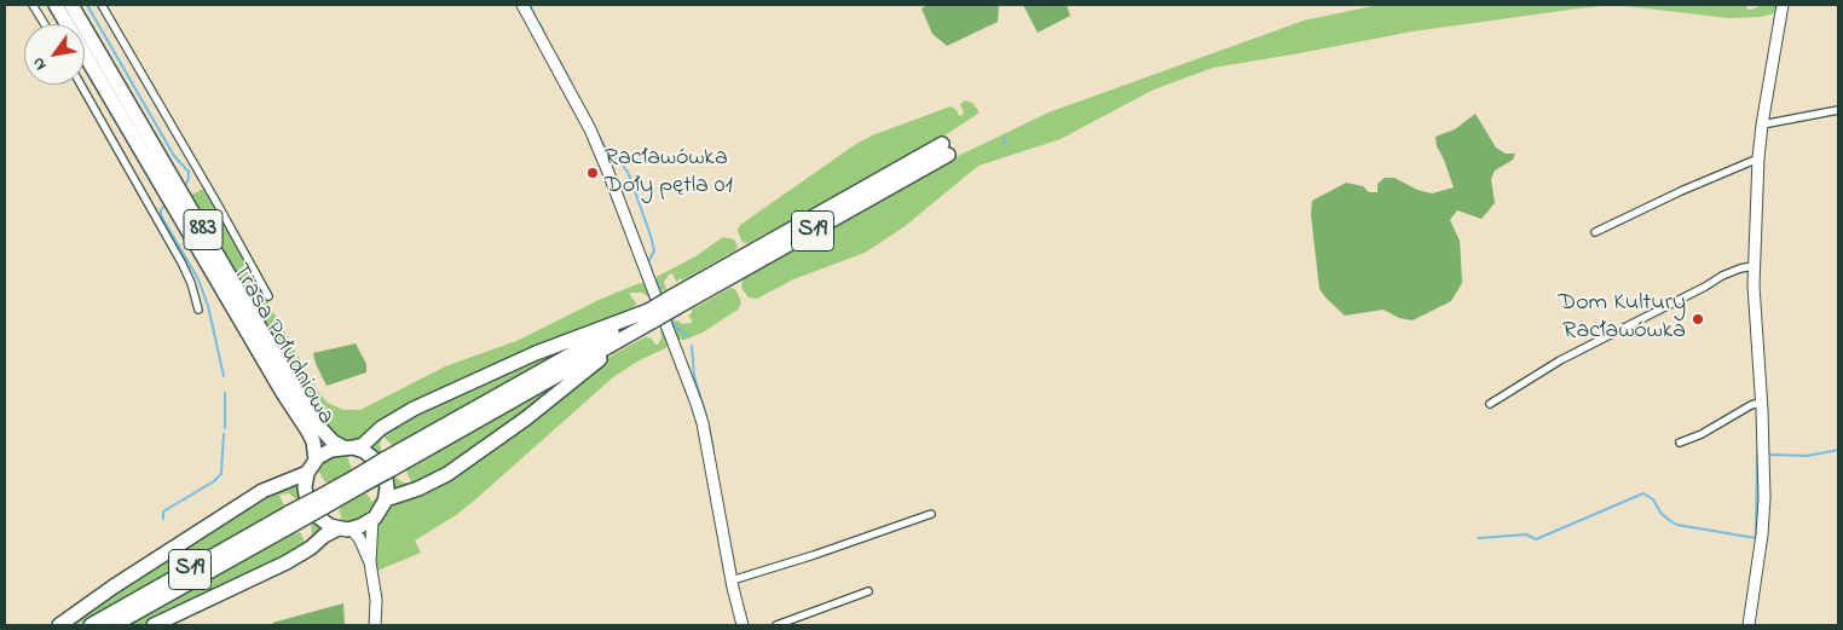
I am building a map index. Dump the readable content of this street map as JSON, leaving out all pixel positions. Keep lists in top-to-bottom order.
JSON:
{
  "streets": {
    "highway": ["883", "S19", "Trasa Południowa"]
  },
  "crossings": [
    ["883", "Trasa Południowa"]
  ],
  "places": ["Racławówka Doły pętla 01", "Dom Kultury Racławówka"],
  "north": "bottom left"
}
